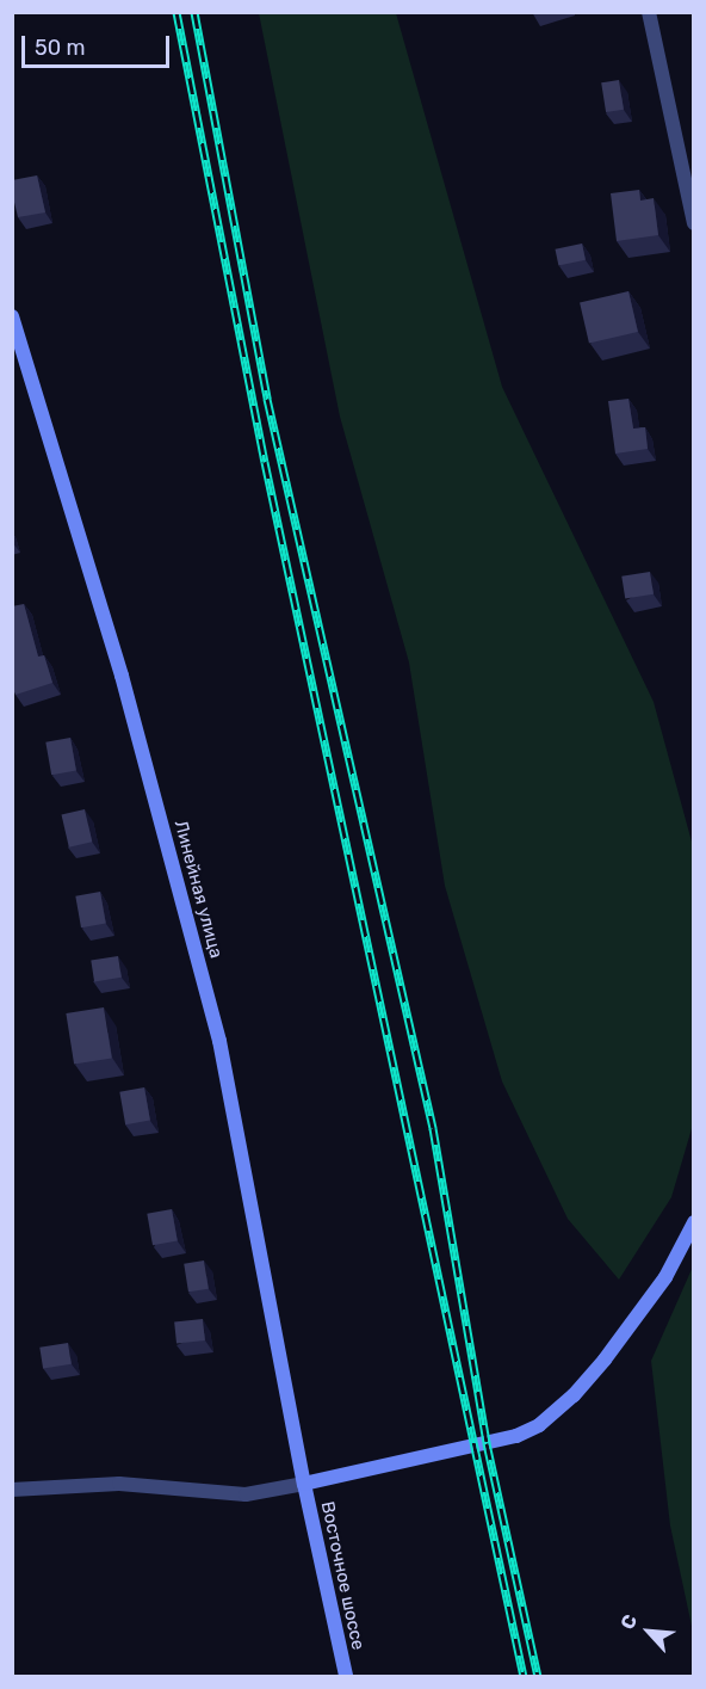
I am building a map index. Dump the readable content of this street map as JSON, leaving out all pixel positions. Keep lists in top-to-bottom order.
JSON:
{
  "streets": {
    "main road": ["Линейная улица", "Восточное шоссе"]
  },
  "crossings": [
    ["Линейная улица", "Восточное шоссе"]
  ],
  "scale_bar": "50 m",
  "north": "top left"
}
